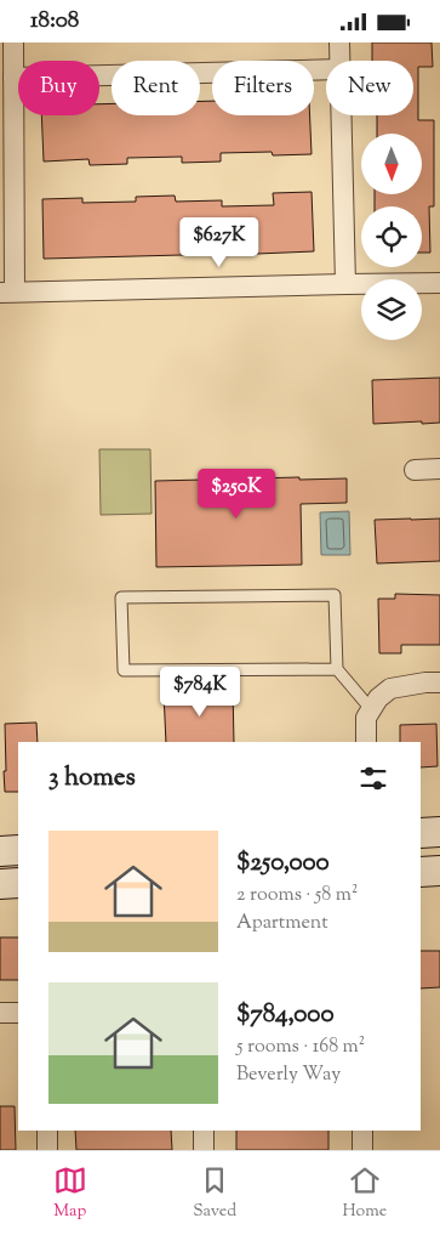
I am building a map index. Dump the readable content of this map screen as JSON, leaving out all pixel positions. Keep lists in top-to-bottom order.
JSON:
{
  "north": "bottom",
  "page": {
    "status": "18:08",
    "chip": [
      "Buy",
      "Rent",
      "Filters",
      "New"
    ],
    "price": ["$627K", "$250K", "$784K"],
    "heading": "3 homes",
    "list": [
      {
        "name": "$250,000",
        "note": "2 rooms · 58 m² · Apartment"
      },
      {
        "name": "$784,000",
        "note": "5 rooms · 168 m² · Beverly Way"
      }
    ],
    "tabs": ["Map", "Saved", "Home"]
  }
}
